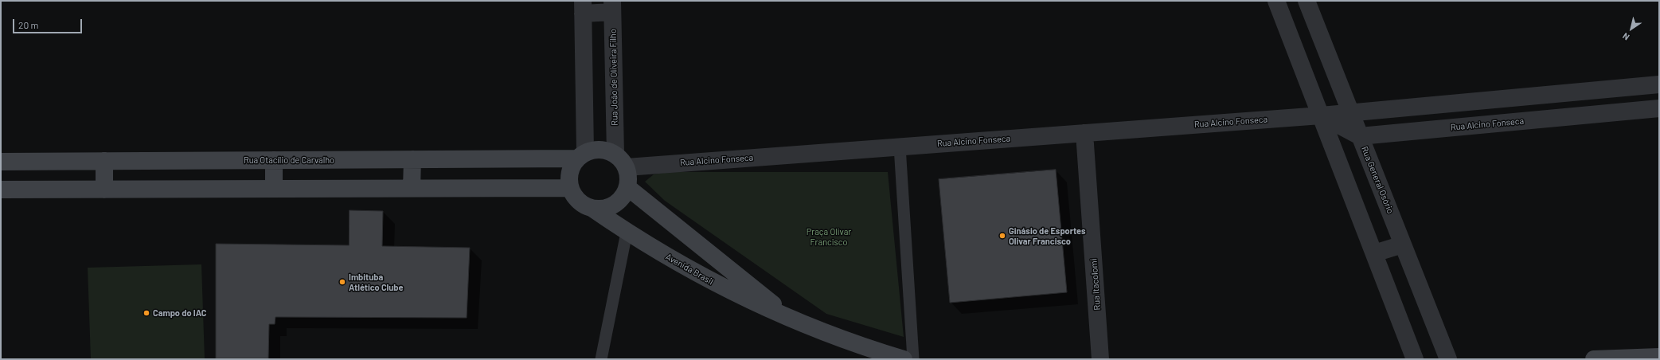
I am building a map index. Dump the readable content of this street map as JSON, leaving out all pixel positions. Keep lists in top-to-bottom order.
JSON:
{
  "streets": {
    "street": [
      "Rua João de Oliveira Filho",
      "Rua Alcino Fonseca",
      "Rua Otacílio de Carvalho",
      "Rua General Osório",
      "Avenida Brasil",
      "Rua Itacolomi"
    ]
  },
  "crossings": [
    ["Rua João de Oliveira Filho", "Rua Alcino Fonseca"],
    ["Rua João de Oliveira Filho", "Rua Otacílio de Carvalho"],
    ["Rua João de Oliveira Filho", "Avenida Brasil"],
    ["Rua Alcino Fonseca", "Rua Otacílio de Carvalho"],
    ["Rua Alcino Fonseca", "Rua General Osório"],
    ["Rua Alcino Fonseca", "Avenida Brasil"],
    ["Rua Alcino Fonseca", "Rua Itacolomi"],
    ["Rua Otacílio de Carvalho", "Avenida Brasil"]
  ],
  "parks": ["Praça Olivar Francisco"],
  "places": ["Ginásio de Esportes Olivar Francisco", "Imbituba Atlético Clube", "Campo do IAC"],
  "scale_bar": "20 m",
  "north": "bottom left"
}
